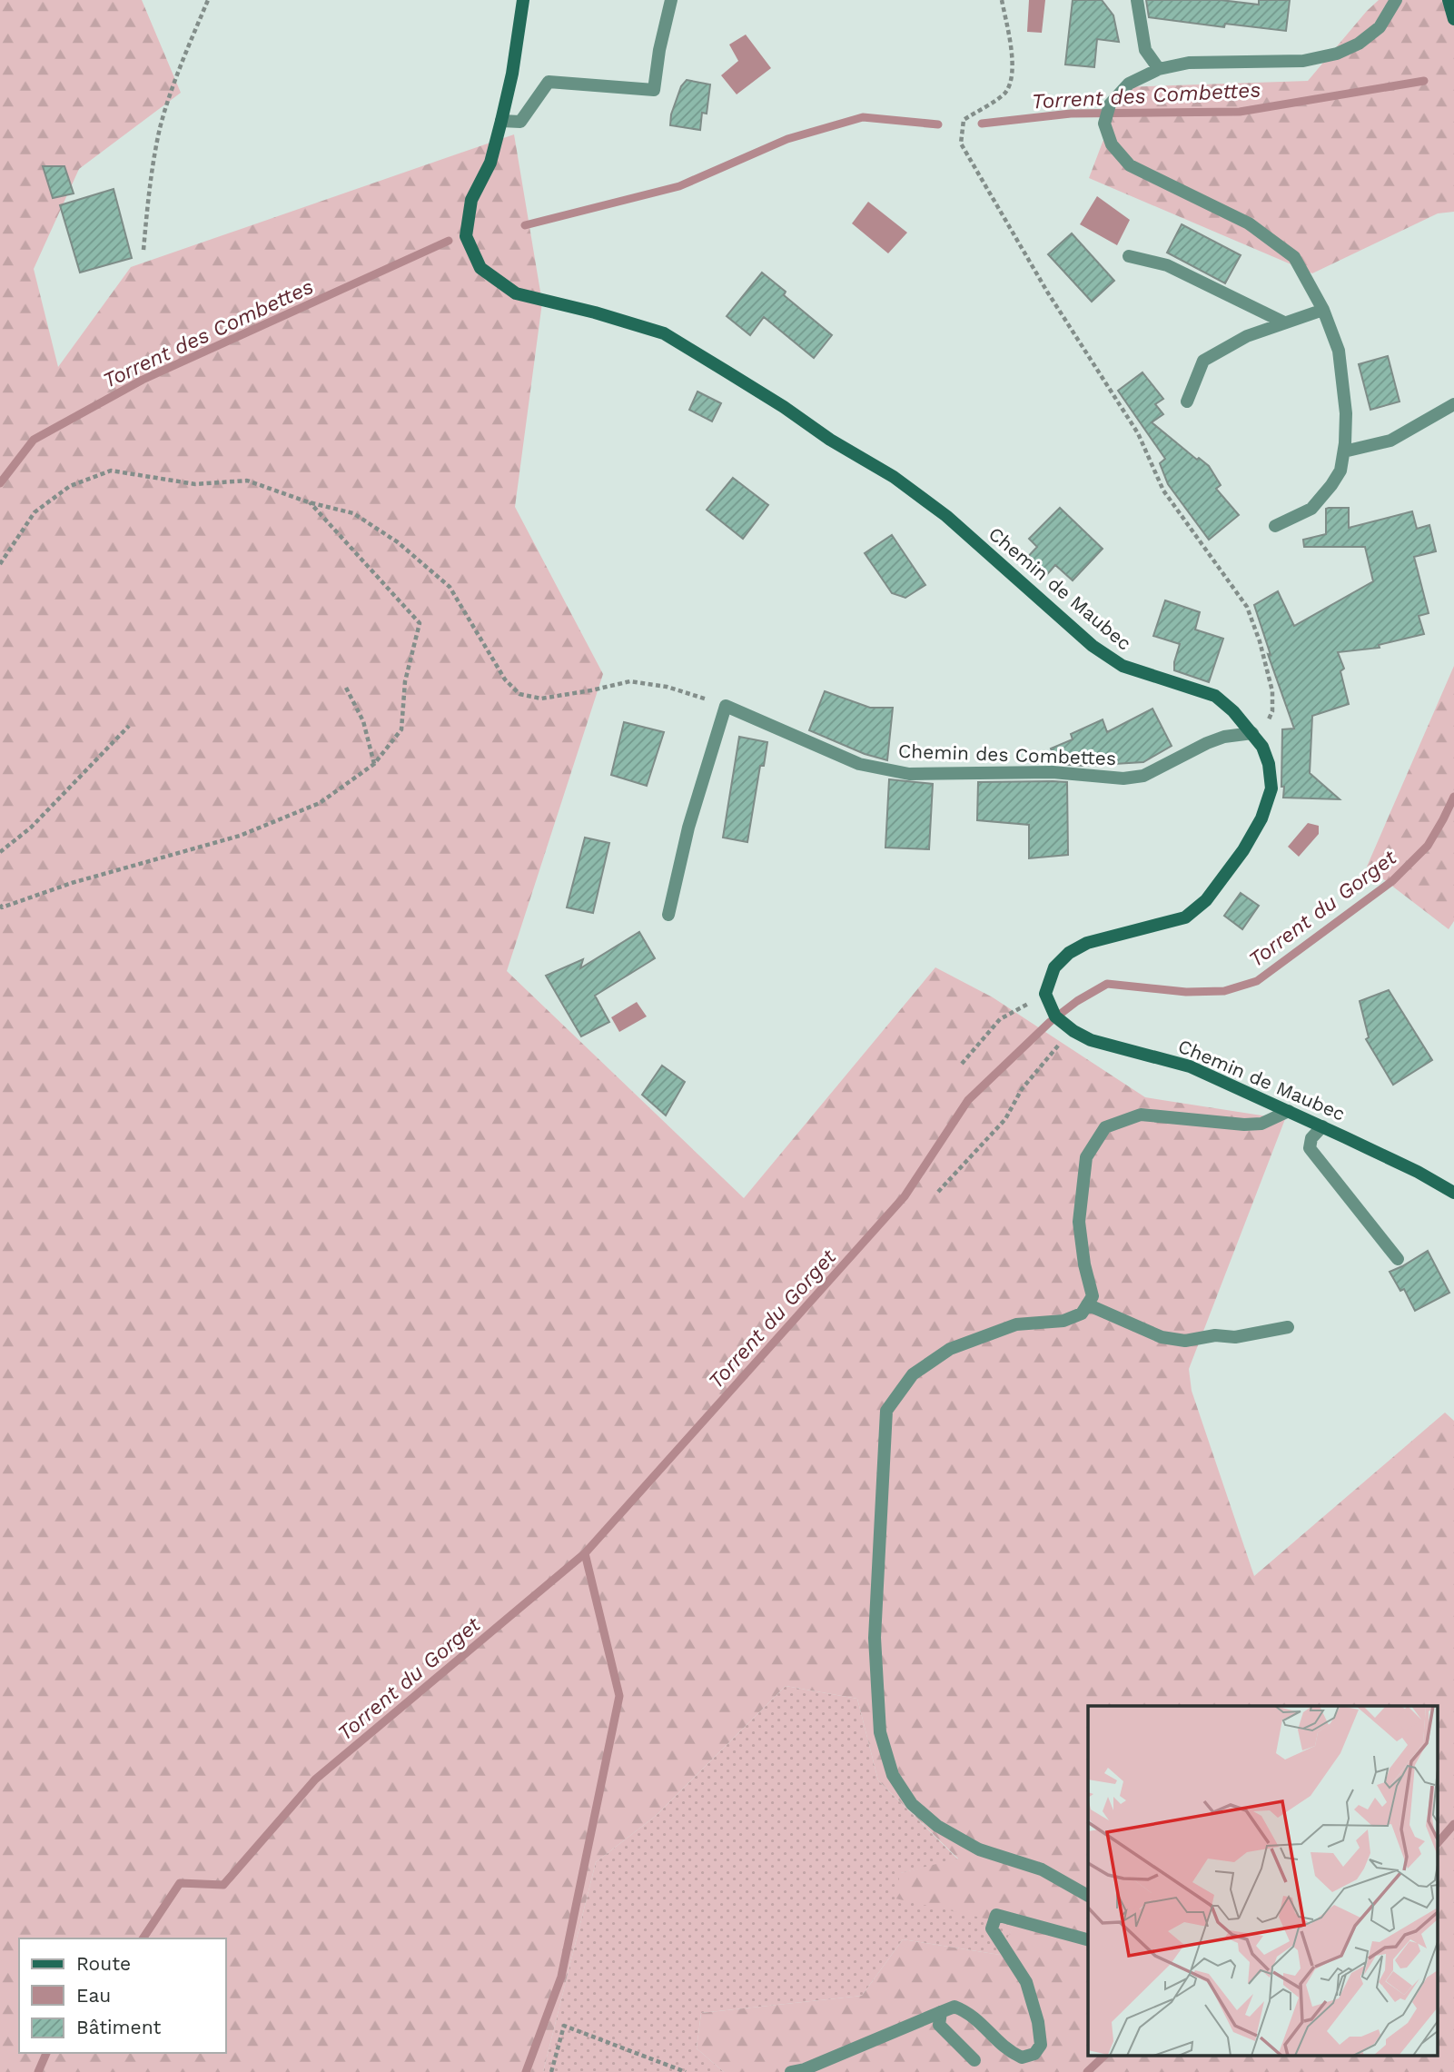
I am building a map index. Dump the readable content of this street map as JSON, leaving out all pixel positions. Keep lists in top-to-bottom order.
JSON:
{
  "streets": {
    "street": ["Chemin de Maubec", "Chemin des Combettes"]
  },
  "crossings": [
    ["Chemin de Maubec", "Chemin des Combettes"]
  ],
  "water": ["Torrent des Combettes", "Torrent du Gorget"],
  "legend": ["Route", "Eau", "Bâtiment"]
}
